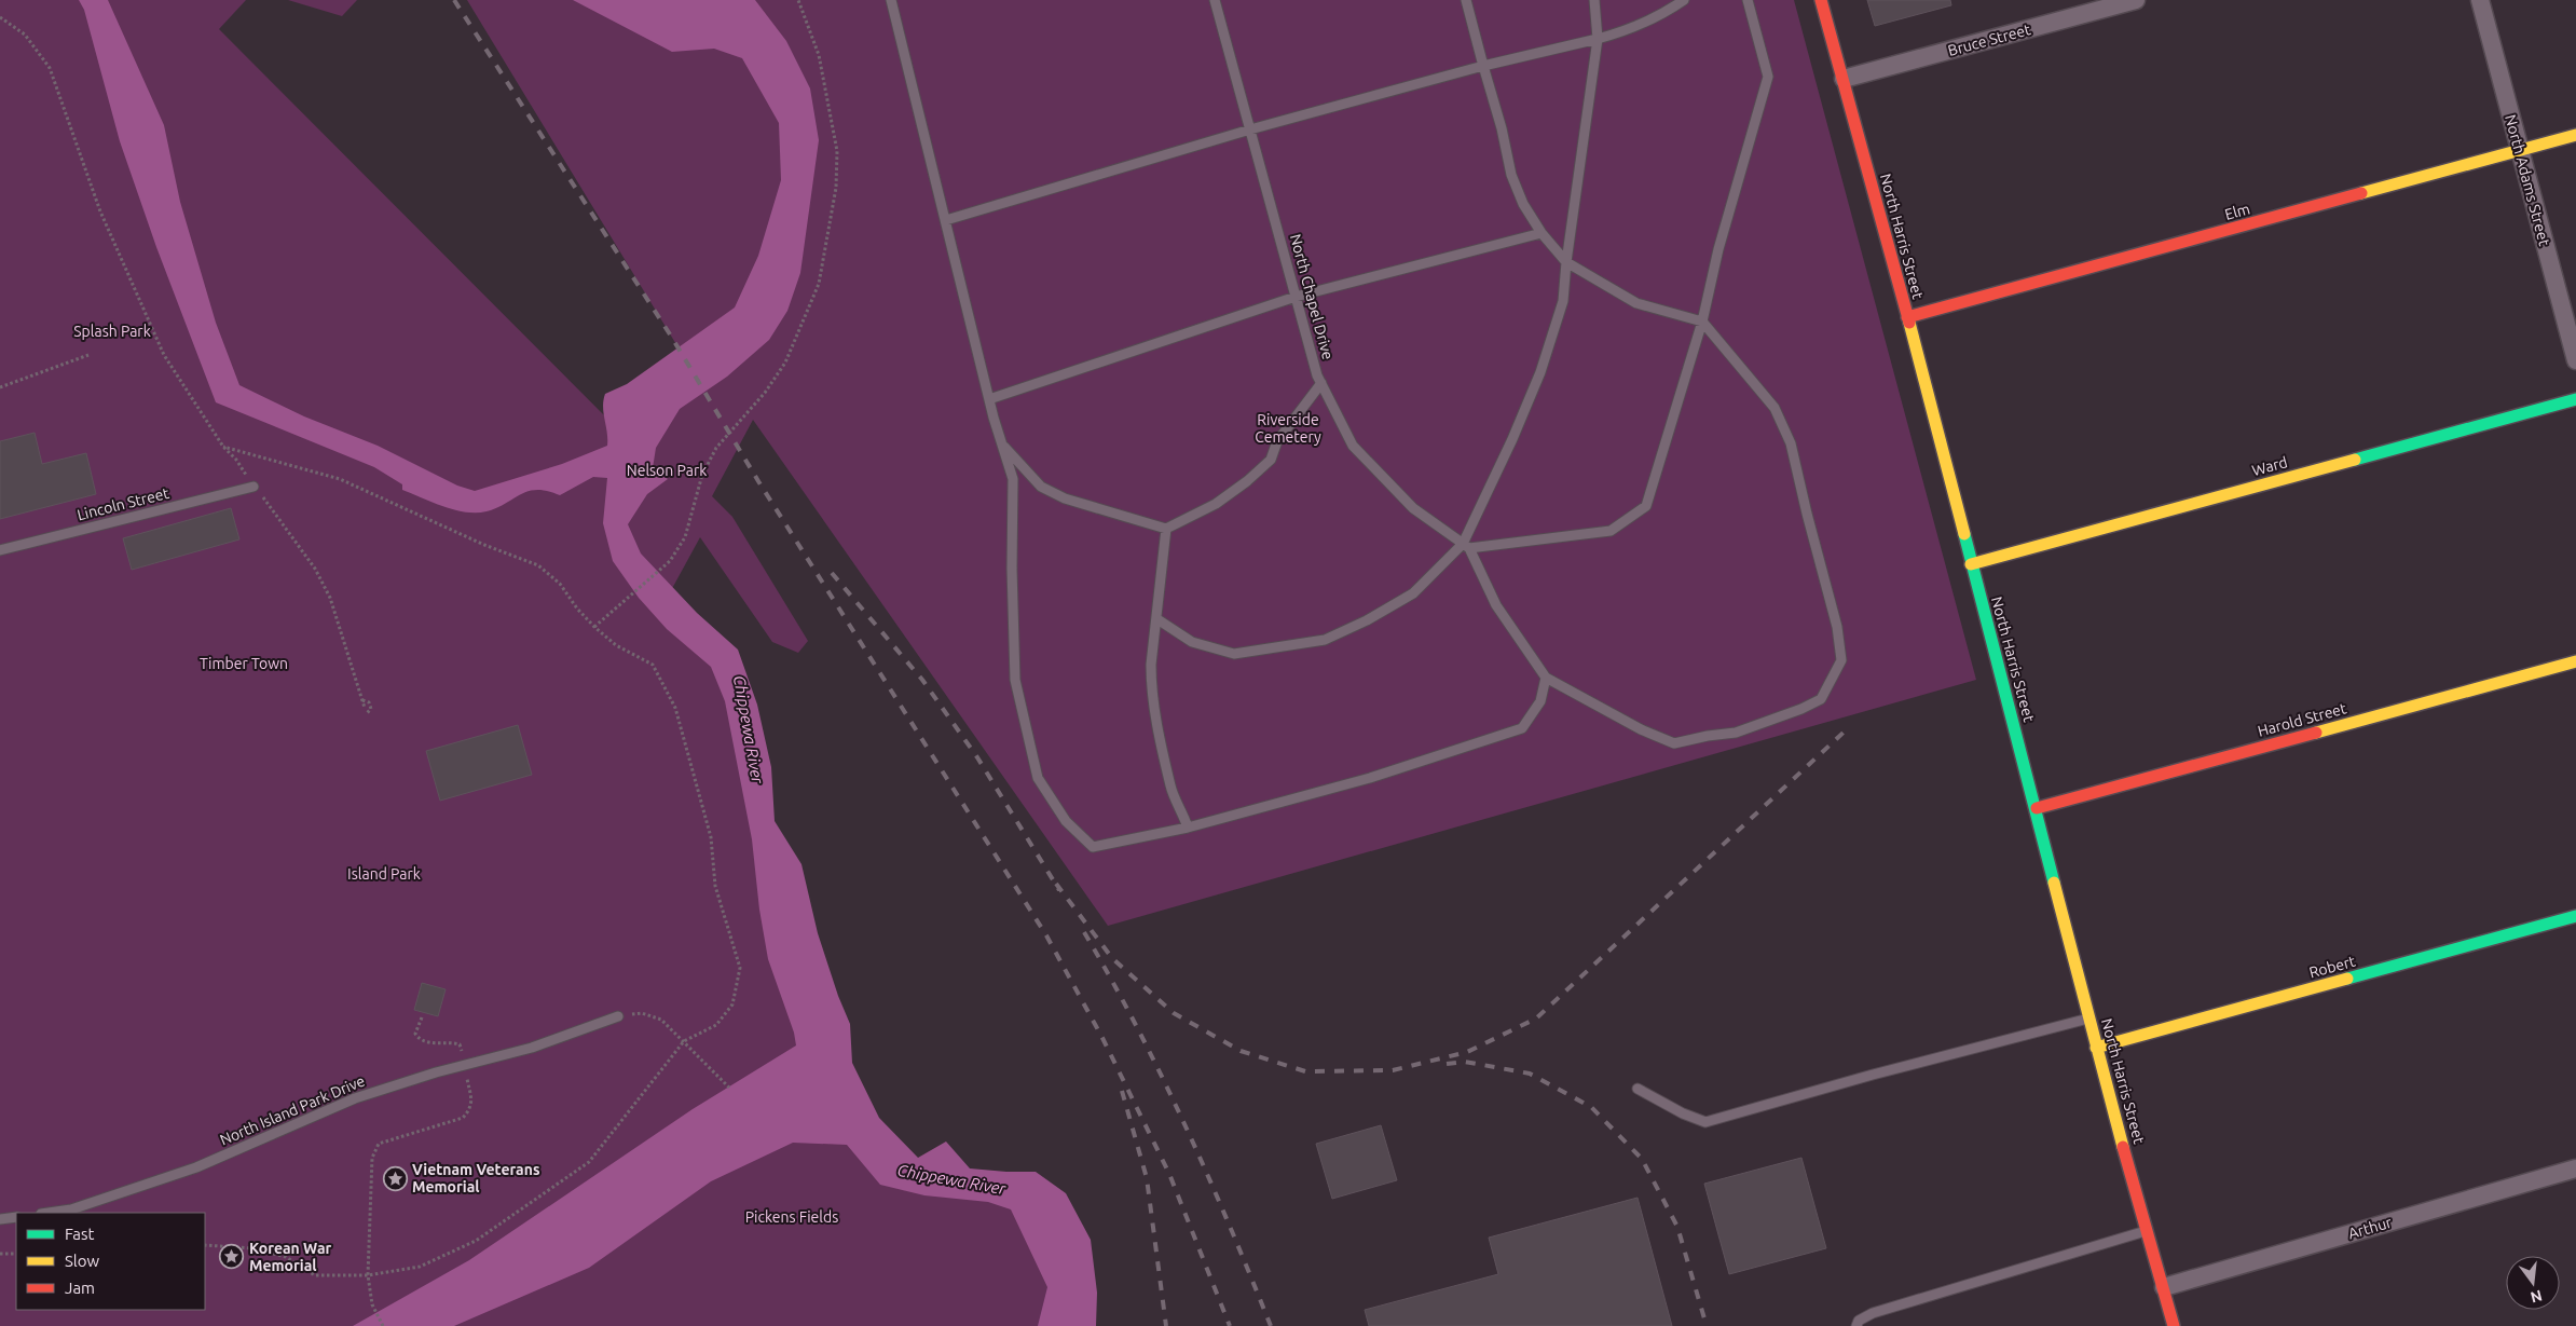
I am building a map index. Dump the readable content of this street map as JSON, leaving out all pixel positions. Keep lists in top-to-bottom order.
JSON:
{
  "streets": {
    "street": [
      "Bruce Street",
      "North Adams Street",
      "Elm",
      "North Harris Street",
      "Ward",
      "Harold Street",
      "Robert",
      "Arthur"
    ],
    "lane": ["North Chapel Drive", "Lincoln Street", "North Island Park Drive"]
  },
  "crossings": [
    ["Bruce Street", "North Harris Street"],
    ["North Adams Street", "Elm"],
    ["Elm", "North Harris Street"],
    ["North Harris Street", "Ward"],
    ["North Harris Street", "Harold Street"],
    ["North Harris Street", "Robert"],
    ["North Harris Street", "Arthur"]
  ],
  "water": ["Chippewa River"],
  "parks": [
    "Splash Park",
    "Riverside Cemetery",
    "Nelson Park",
    "Timber Town",
    "Island Park",
    "Pickens Fields"
  ],
  "places": {
    "place": ["Vietnam Veterans Memorial", "Korean War Memorial"]
  },
  "legend": ["Fast", "Slow", "Jam"],
  "north": "bottom"
}
